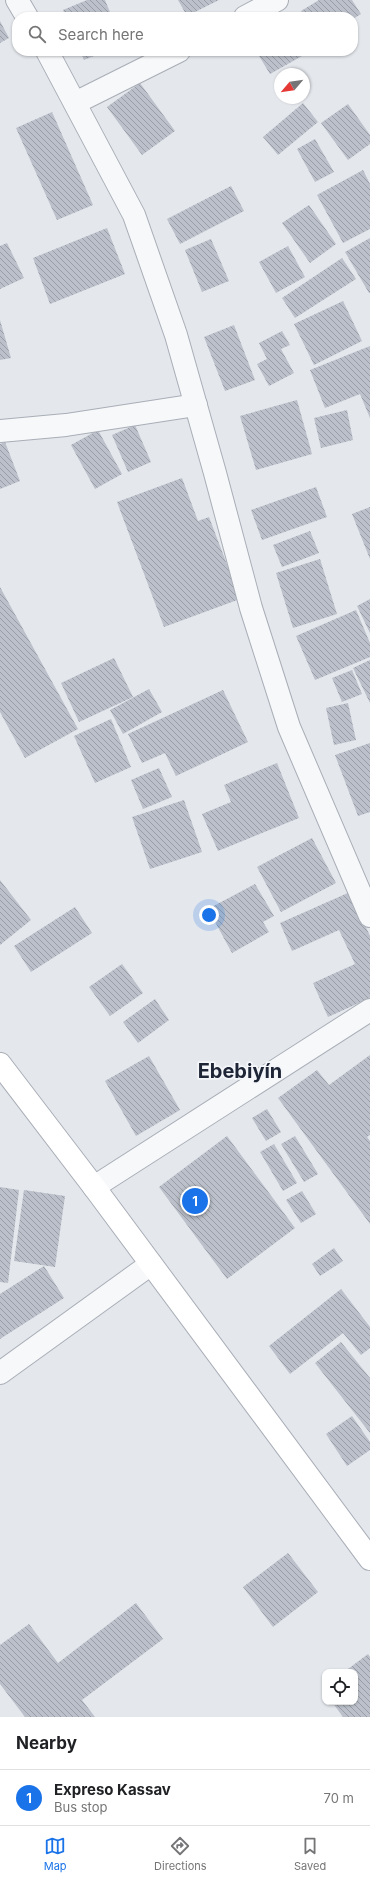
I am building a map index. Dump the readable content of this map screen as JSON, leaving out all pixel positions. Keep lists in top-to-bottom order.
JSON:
{
  "districts": ["Ebebiyín"],
  "north": "bottom left",
  "page": {
    "search": "Search here",
    "pins": "1",
    "heading": "Nearby",
    "list": [
      {
        "mark": "1",
        "name": "Expreso Kassav",
        "note": "Bus stop",
        "value": "70 m"
      }
    ],
    "nav": ["Map", "Directions", "Saved"]
  }
}
